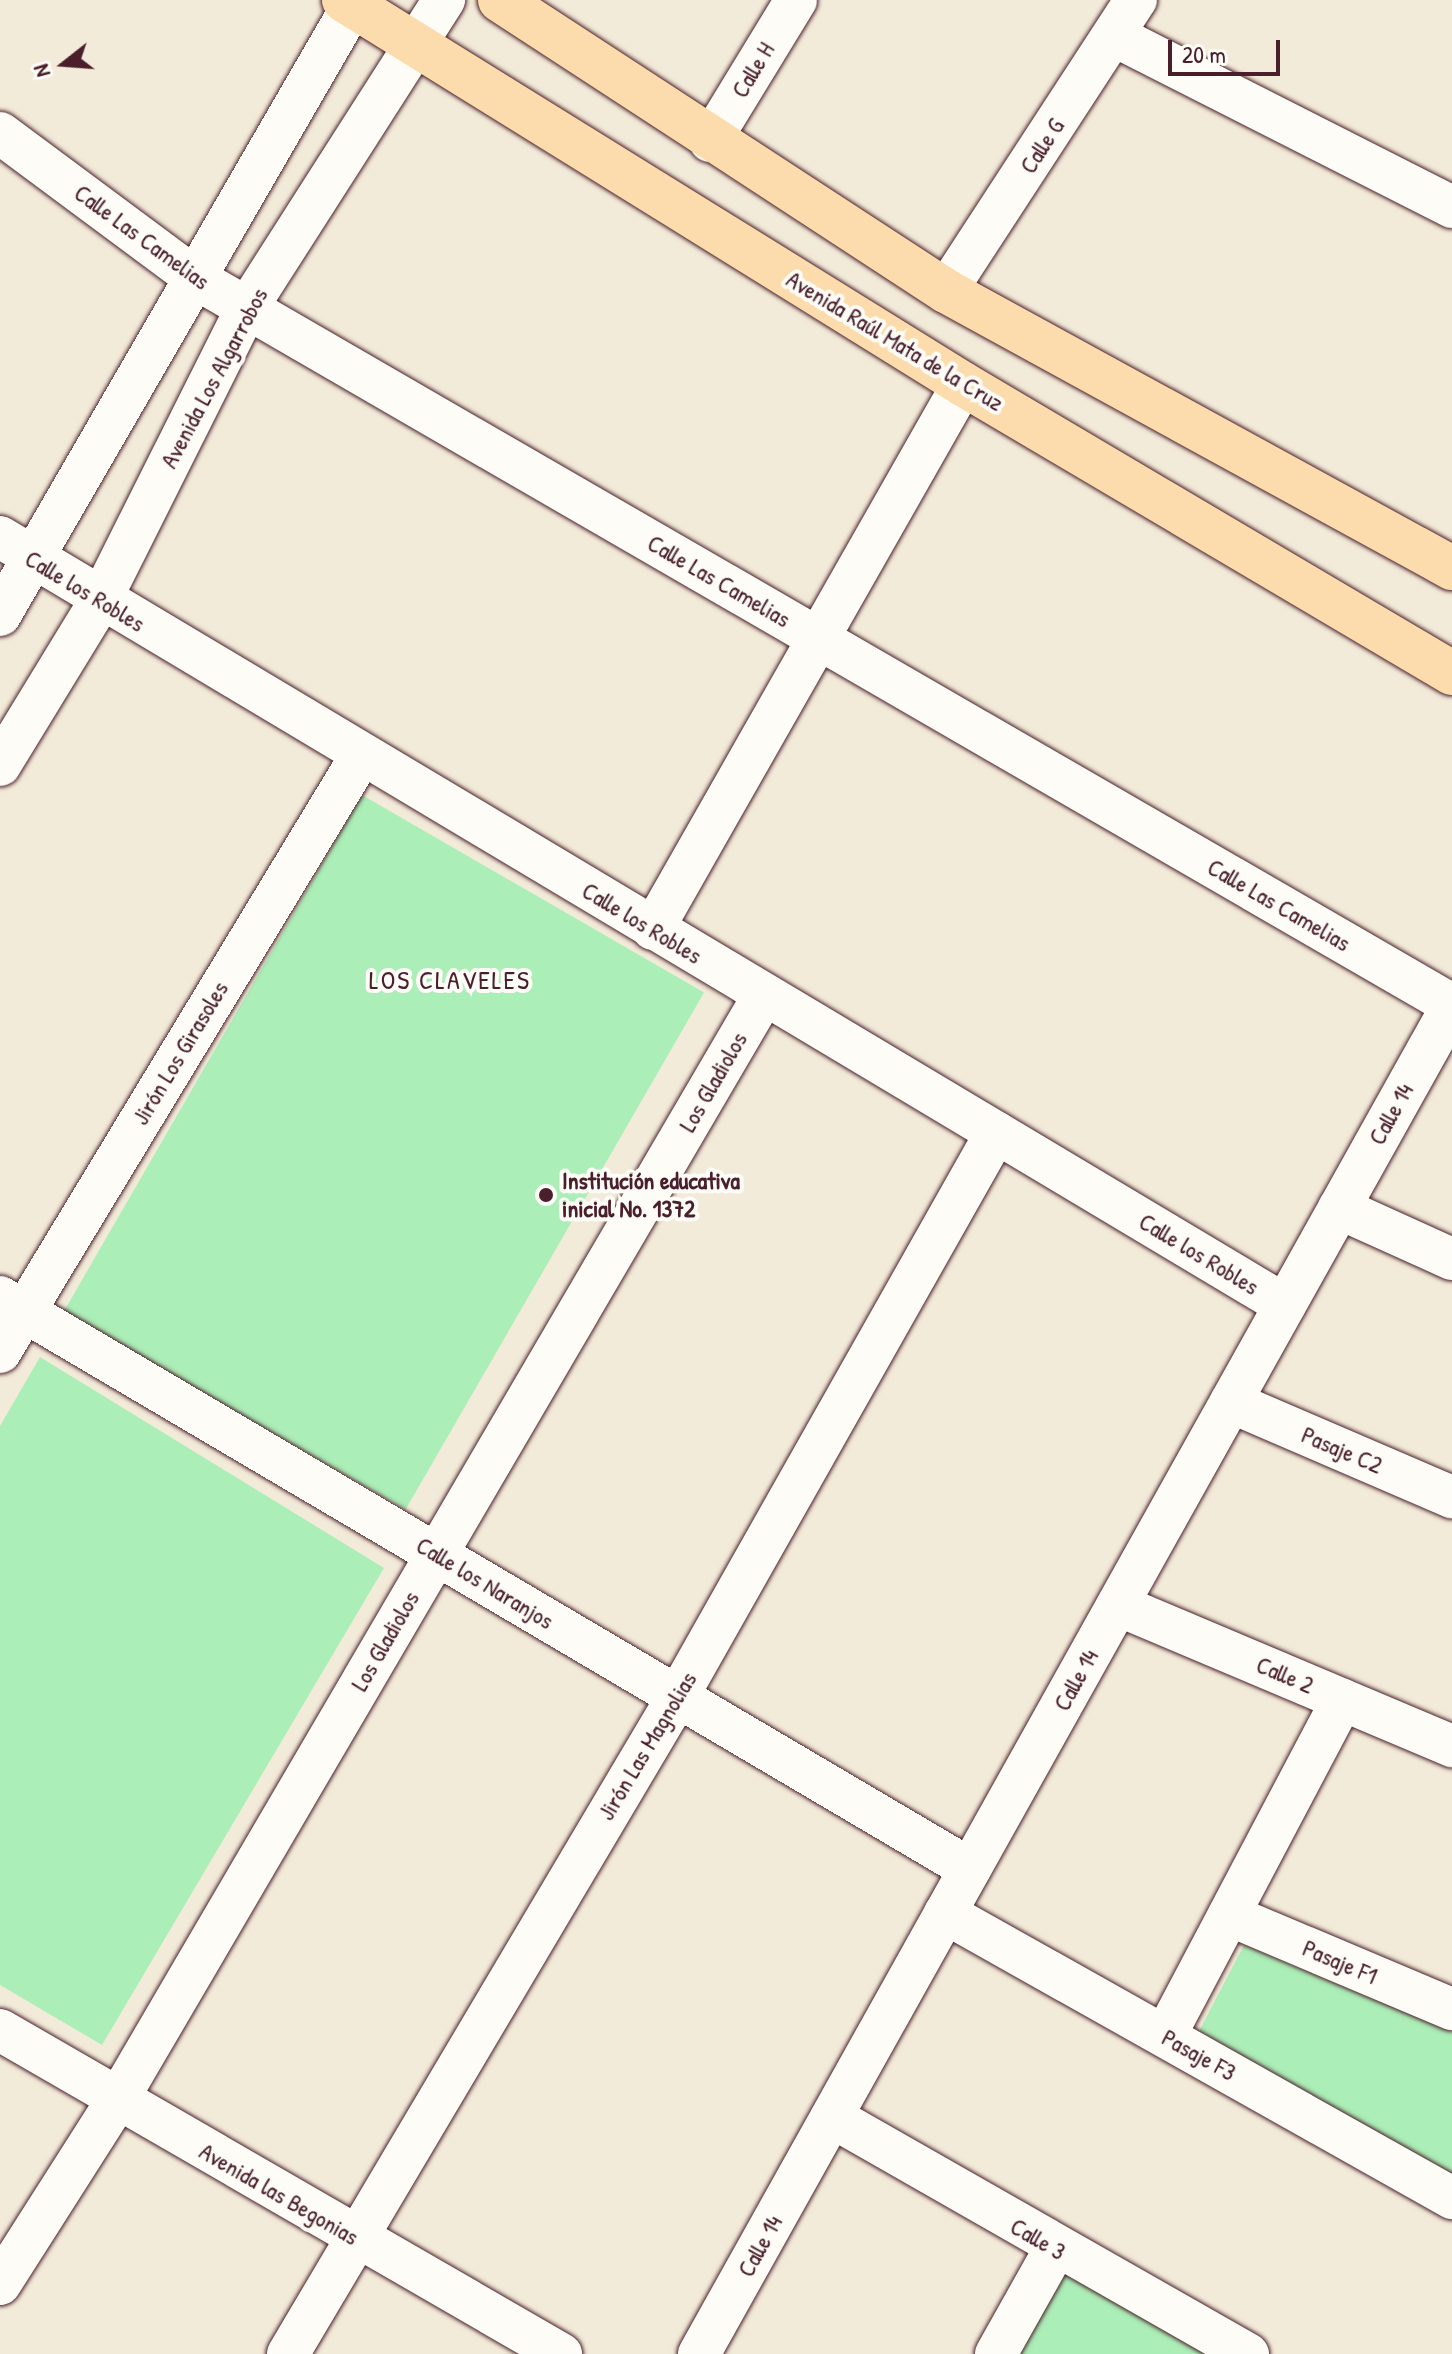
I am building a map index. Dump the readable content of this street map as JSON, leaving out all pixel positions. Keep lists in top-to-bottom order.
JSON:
{
  "streets": {
    "main road": ["Avenida Raúl Mata de la Cruz"],
    "street": [
      "Calle H",
      "Calle G",
      "Calle Las Camelias",
      "Avenida Los Algarrobos",
      "Calle los Robles",
      "Jirón Los Girasoles",
      "Los Gladiolos",
      "Calle 14",
      "Pasaje C2",
      "Calle los Naranjos",
      "Calle 2",
      "Jirón Las Magnolias",
      "Pasaje F1",
      "Pasaje F3",
      "Avenida las Begonias",
      "Calle 3"
    ]
  },
  "crossings": [
    ["Calle Las Camelias", "Avenida Los Algarrobos"],
    ["Calle Las Camelias", "Calle 14"],
    ["Avenida Raúl Mata de la Cruz", "Avenida Los Algarrobos"],
    ["Avenida Los Algarrobos", "Calle los Robles"],
    ["Calle los Robles", "Jirón Los Girasoles"],
    ["Calle los Robles", "Los Gladiolos"],
    ["Calle los Robles", "Calle 14"],
    ["Calle los Robles", "Jirón Las Magnolias"],
    ["Jirón Los Girasoles", "Calle los Naranjos"],
    ["Los Gladiolos", "Calle los Naranjos"],
    ["Los Gladiolos", "Avenida las Begonias"],
    ["Calle 14", "Pasaje C2"],
    ["Calle 14", "Calle los Naranjos"],
    ["Calle 14", "Calle 2"],
    ["Calle 14", "Pasaje F3"],
    ["Calle 14", "Calle 3"],
    ["Calle los Naranjos", "Jirón Las Magnolias"],
    ["Jirón Las Magnolias", "Avenida las Begonias"]
  ],
  "districts": ["LOS CLAVELES"],
  "places": ["Institución educativa inicial No. 1372"],
  "scale_bar": "20 m",
  "north": "left"
}
